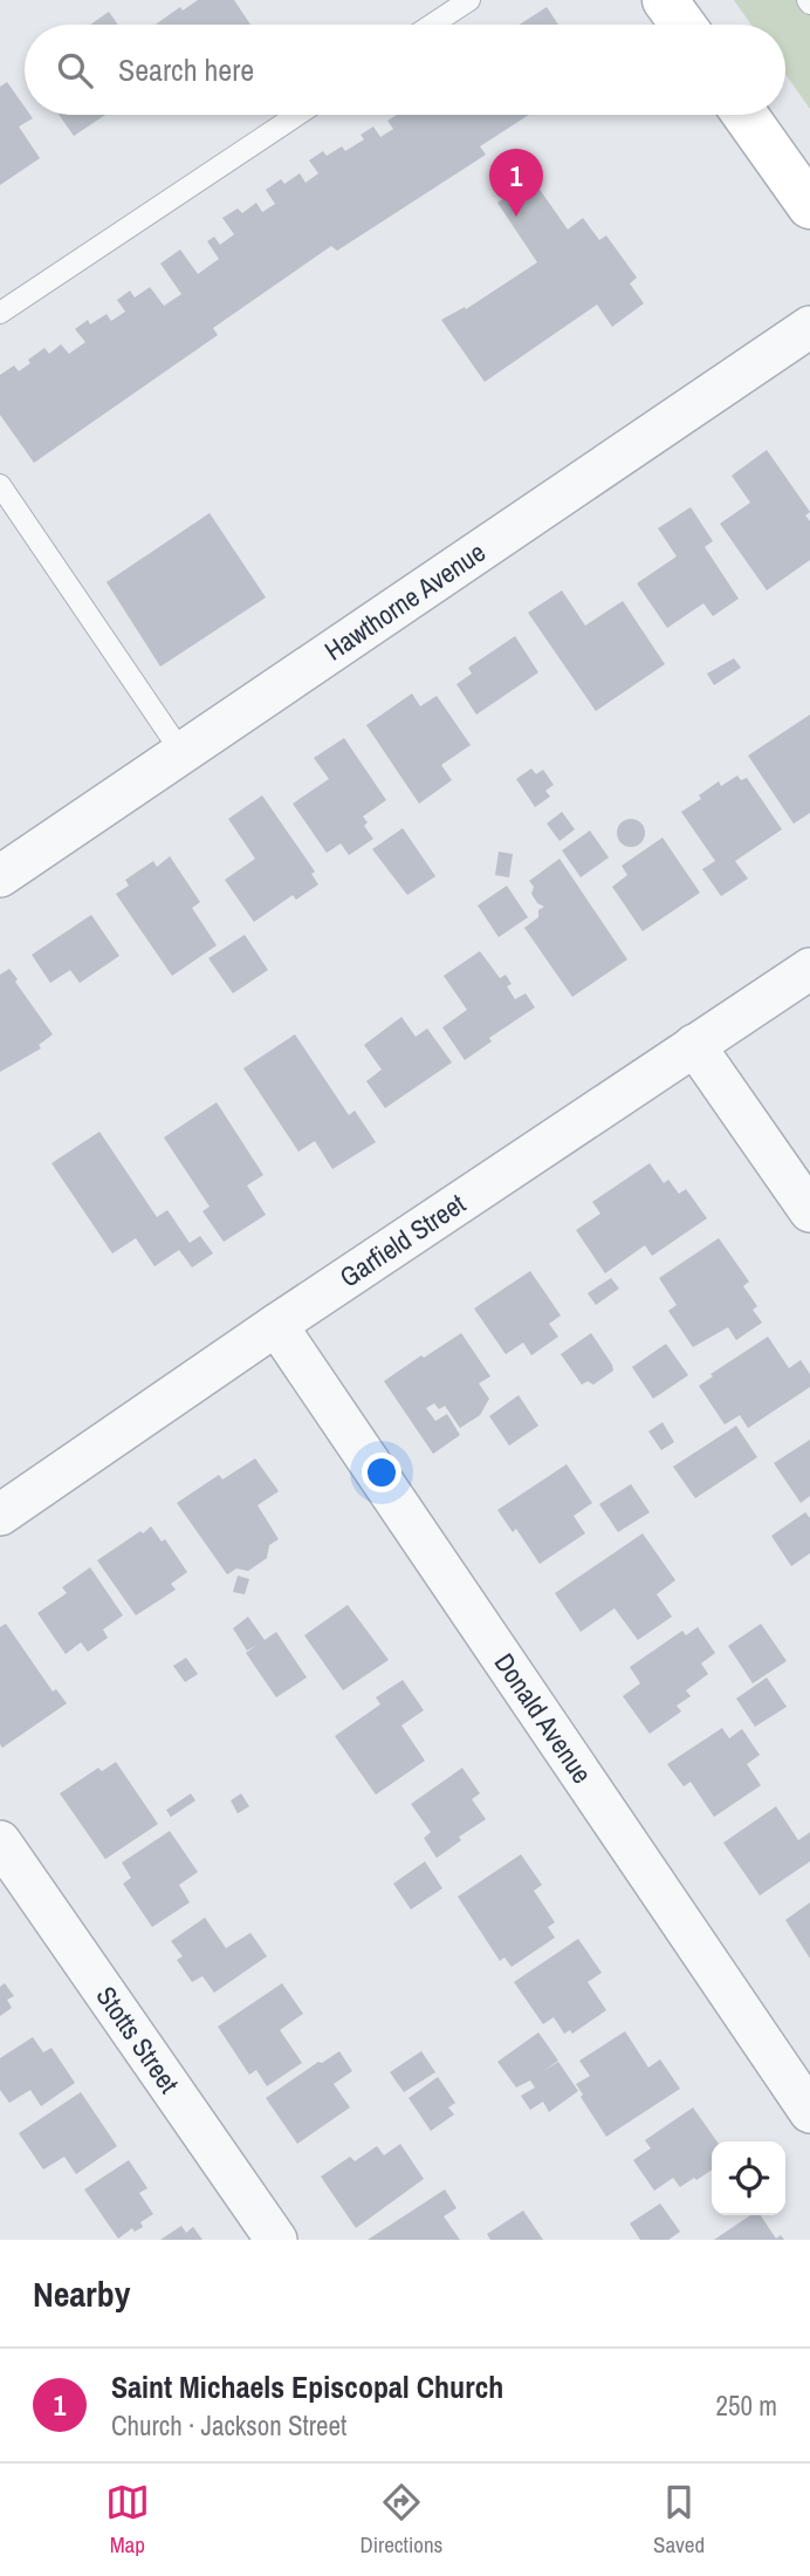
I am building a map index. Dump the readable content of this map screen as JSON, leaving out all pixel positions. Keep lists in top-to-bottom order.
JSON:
{
  "streets": {
    "street": [
      "Hawthorne Avenue",
      "Garfield Street",
      "Donald Avenue",
      "Stotts Street"
    ]
  },
  "crossings": [
    ["Garfield Street", "Donald Avenue"]
  ],
  "page": {
    "search": "Search here",
    "pins": "1",
    "heading": "Nearby",
    "list": [
      {
        "mark": "1",
        "name": "Saint Michaels Episcopal Church",
        "note": "Church · Jackson Street",
        "value": "250 m"
      }
    ],
    "nav": ["Map", "Directions", "Saved"]
  }
}
